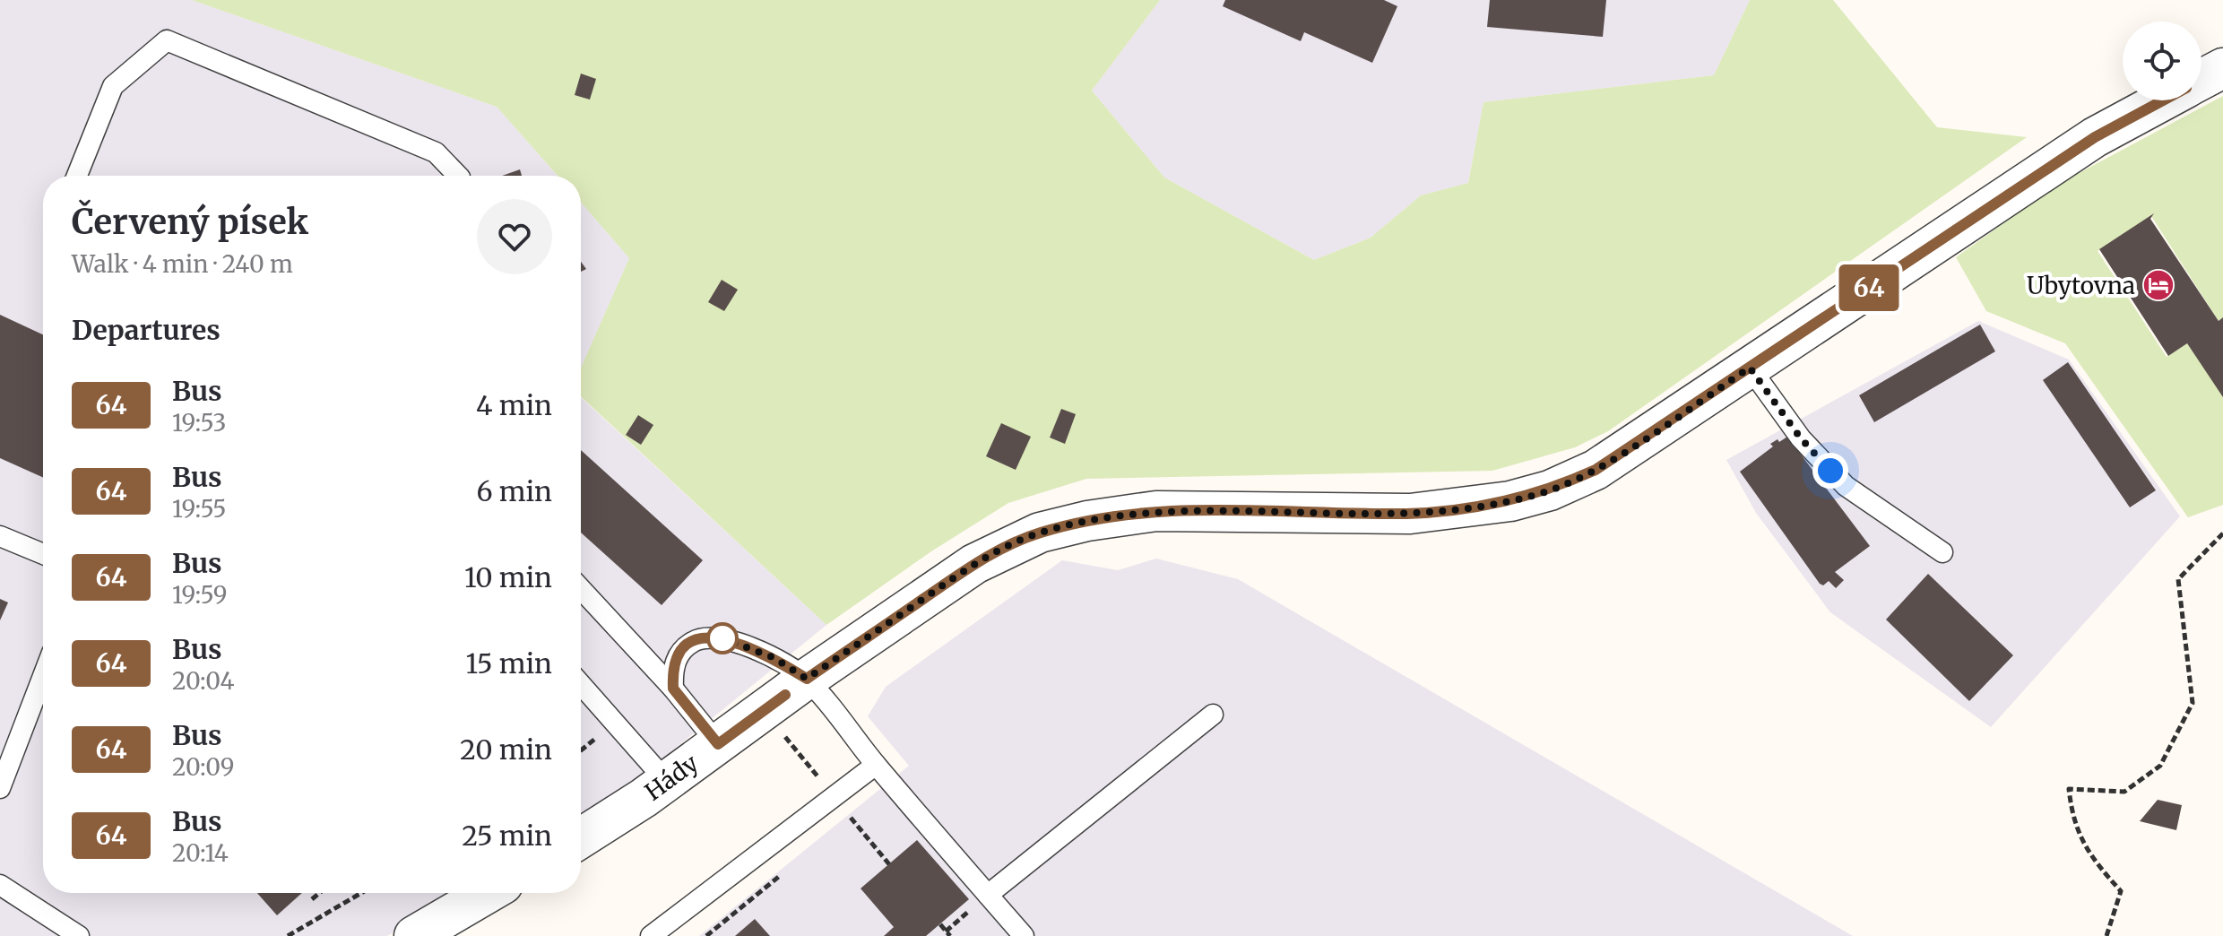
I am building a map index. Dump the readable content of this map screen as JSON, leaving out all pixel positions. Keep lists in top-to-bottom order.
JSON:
{
  "streets": {
    "street": ["Hády"]
  },
  "places": {
    "hotel": ["Ubytovna"]
  },
  "lines": ["bus line 64"],
  "page": {
    "on_map": "64",
    "heading": [
      ["Červený písek", "Walk · 4 min · 240 m"],
      "Departures"
    ],
    "list": [
      {
        "mark": "64",
        "name": "Bus",
        "note": "19:53",
        "value": "4 min"
      },
      {
        "mark": "64",
        "name": "Bus",
        "note": "19:55",
        "value": "6 min"
      },
      {
        "mark": "64",
        "name": "Bus",
        "note": "19:59",
        "value": "10 min"
      },
      {
        "mark": "64",
        "name": "Bus",
        "note": "20:04",
        "value": "15 min"
      },
      {
        "mark": "64",
        "name": "Bus",
        "note": "20:09",
        "value": "20 min"
      },
      {
        "mark": "64",
        "name": "Bus",
        "note": "20:14",
        "value": "25 min"
      }
    ]
  }
}
